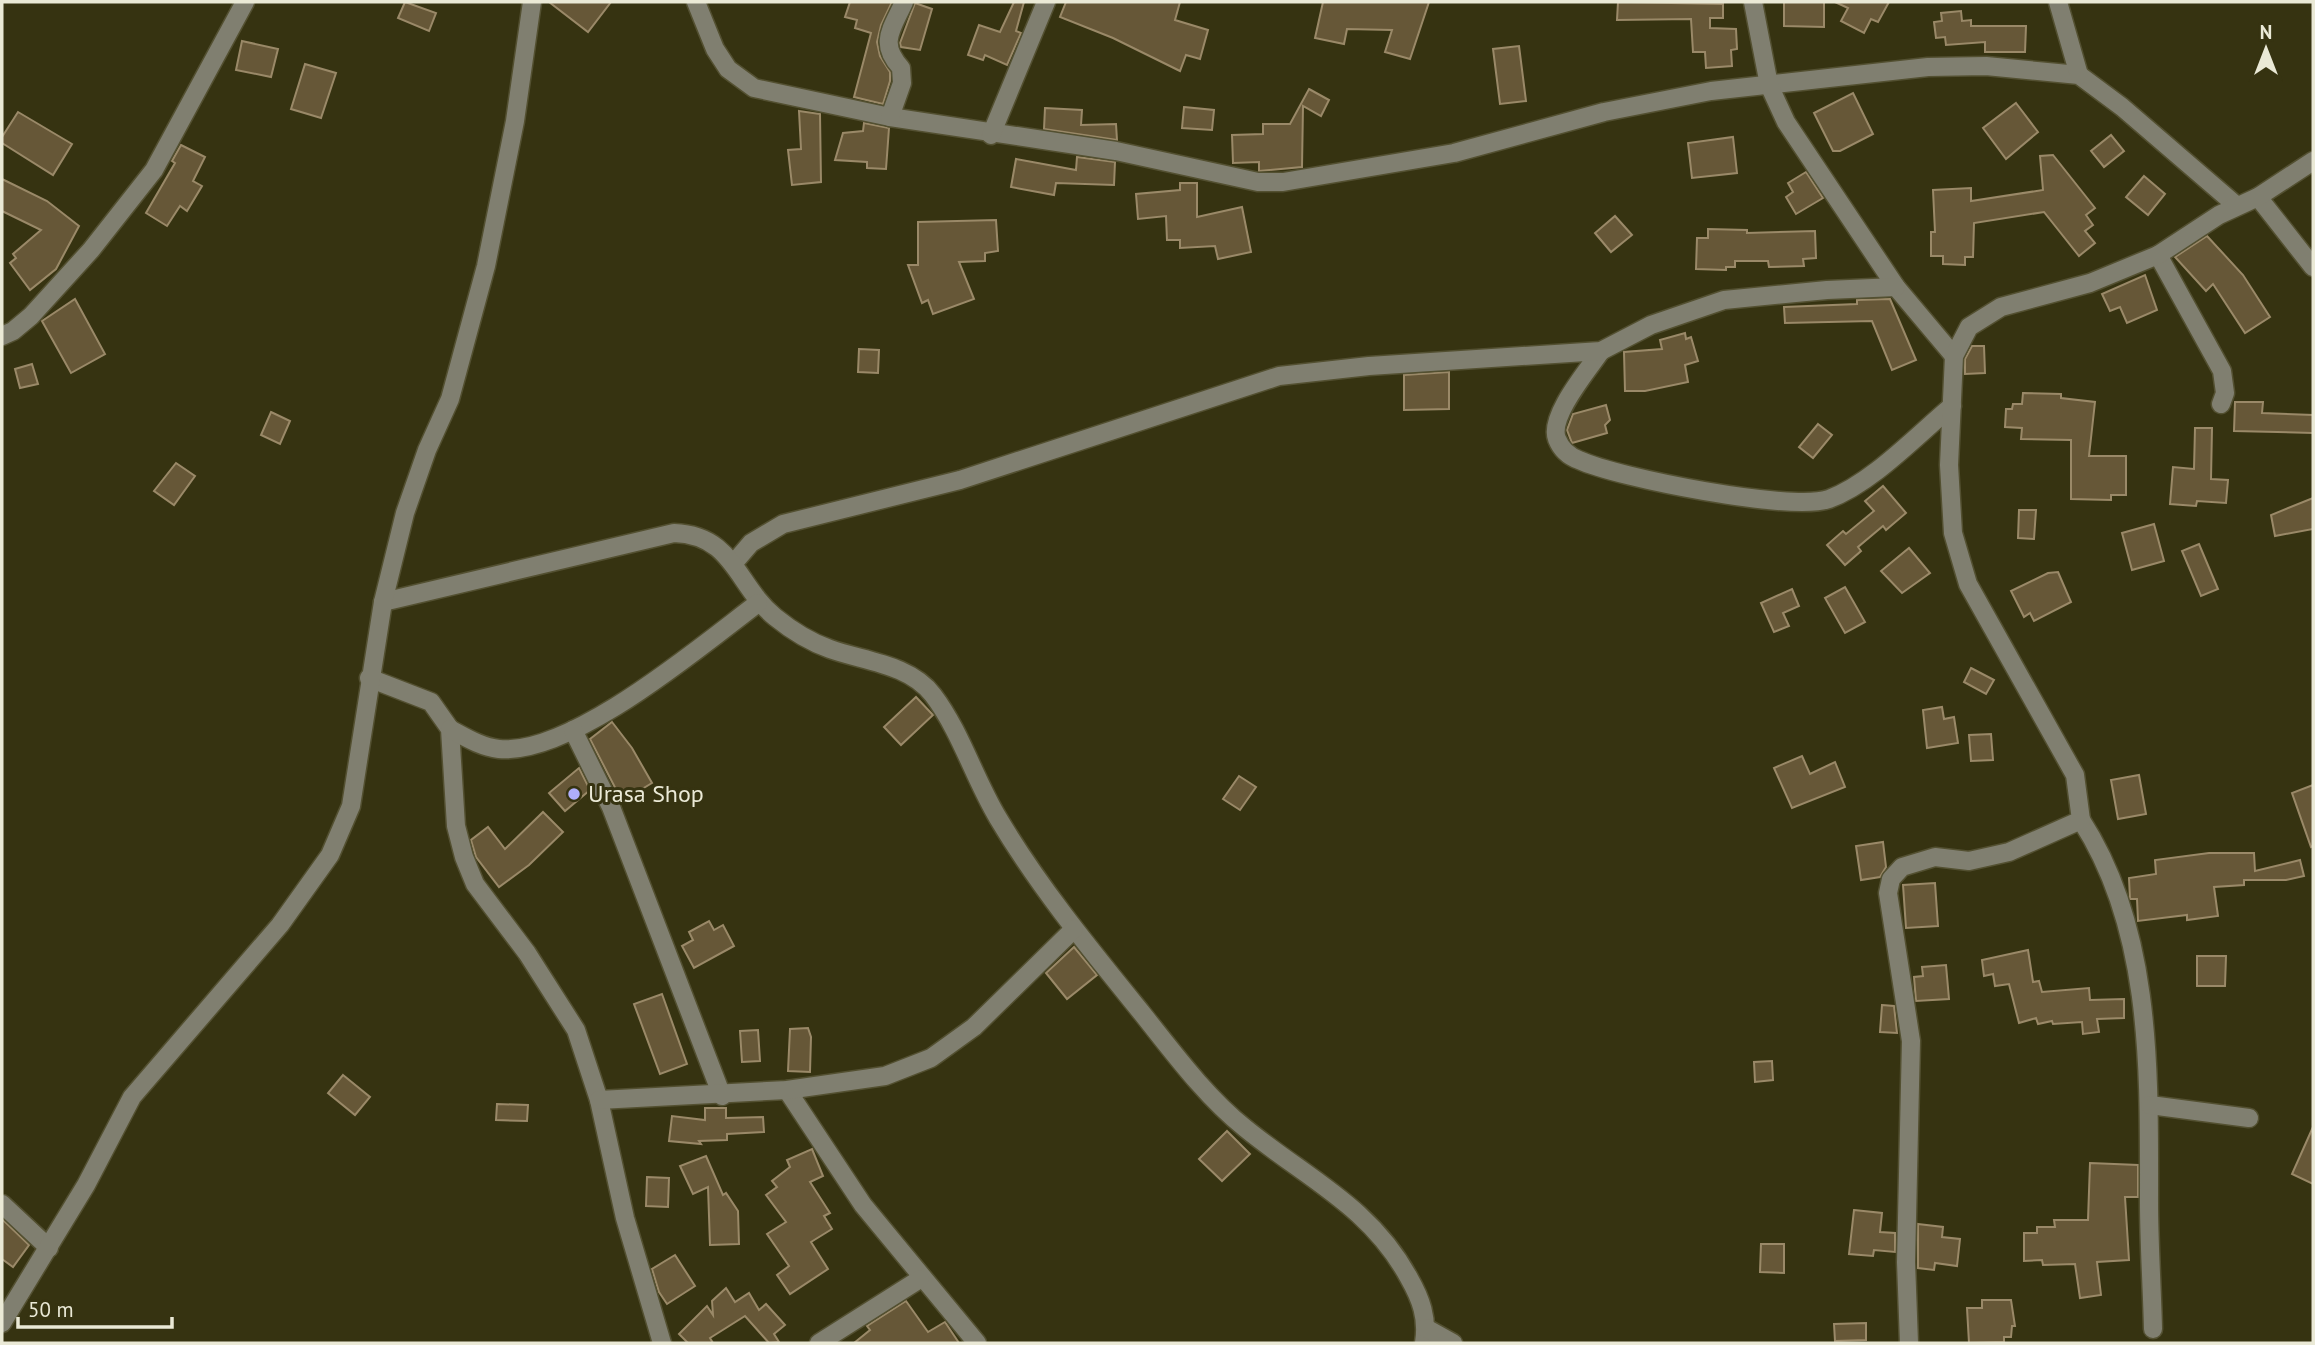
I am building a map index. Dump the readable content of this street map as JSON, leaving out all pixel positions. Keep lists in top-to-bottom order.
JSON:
{
  "places": ["Urasa Shop"],
  "scale_bar": "50 m",
  "north": "top"
}
